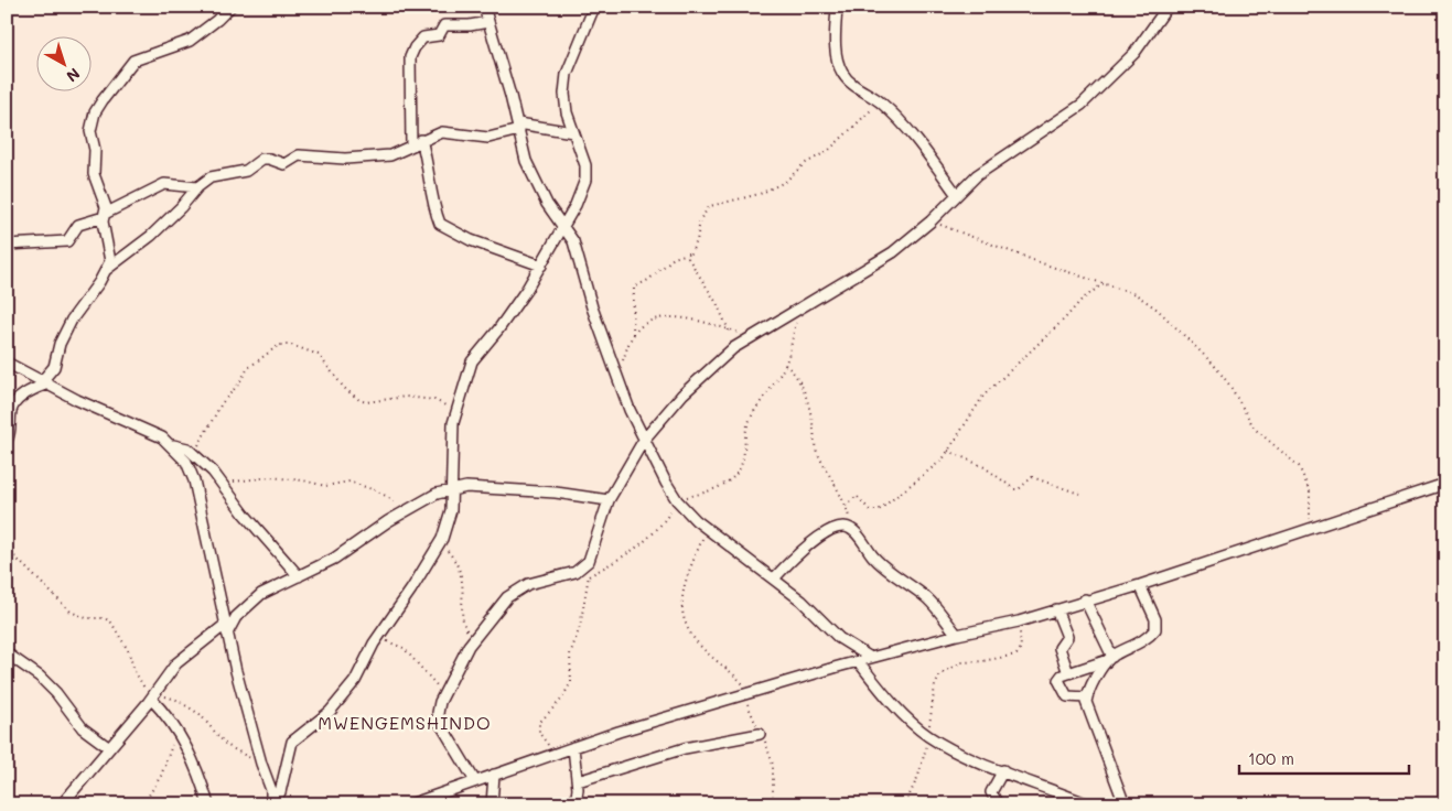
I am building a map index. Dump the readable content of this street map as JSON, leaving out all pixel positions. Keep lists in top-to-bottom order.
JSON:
{
  "districts": ["MWENGEMSHINDO"],
  "scale_bar": "100 m",
  "north": "bottom right"
}
